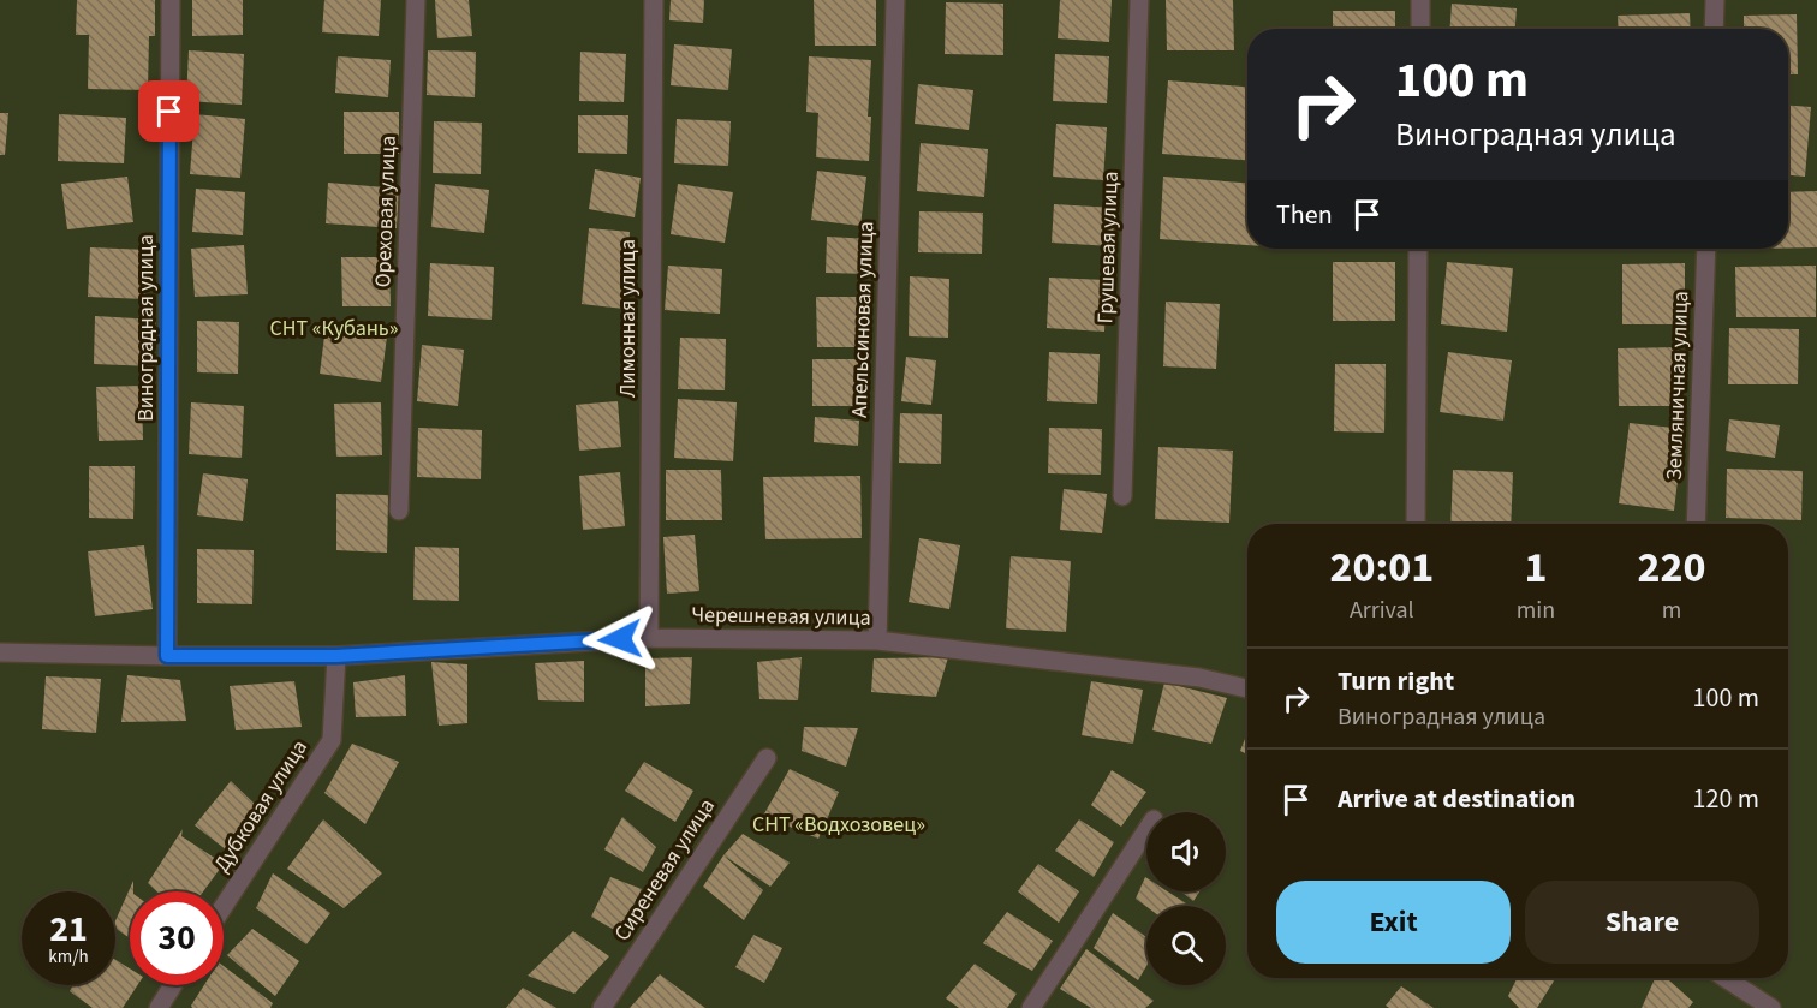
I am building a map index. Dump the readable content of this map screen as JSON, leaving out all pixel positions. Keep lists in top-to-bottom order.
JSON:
{
  "streets": {
    "street": [
      "Ореховая улица",
      "Грушевая улица",
      "Лимонная улица",
      "Апельсиновая улица",
      "Виноградная улица",
      "Земляничная улица",
      "Черешневая улица",
      "Дубковая улица",
      "Сиреневая улица"
    ]
  },
  "crossings": [
    ["Лимонная улица", "Черешневая улица"],
    ["Апельсиновая улица", "Черешневая улица"],
    ["Виноградная улица", "Черешневая улица"],
    ["Черешневая улица", "Дубковая улица"]
  ],
  "parks": ["СНТ «Кубань»", "СНТ «Водхозовец»"],
  "page": {
    "turn": ["100 m", "Виноградная улица"],
    "then": "Then",
    "eta": [
      "20:01",
      "Arrival",
      "1",
      "min",
      "220",
      "m"
    ],
    "list": [
      {
        "name": "Turn right",
        "note": "Виноградная улица",
        "value": "100 m"
      },
      {
        "name": "Arrive at destination",
        "value": "120 m"
      }
    ],
    "buttons": ["Exit", "Share"],
    "speed": "21 km/h",
    "limit": "30"
  }
}
